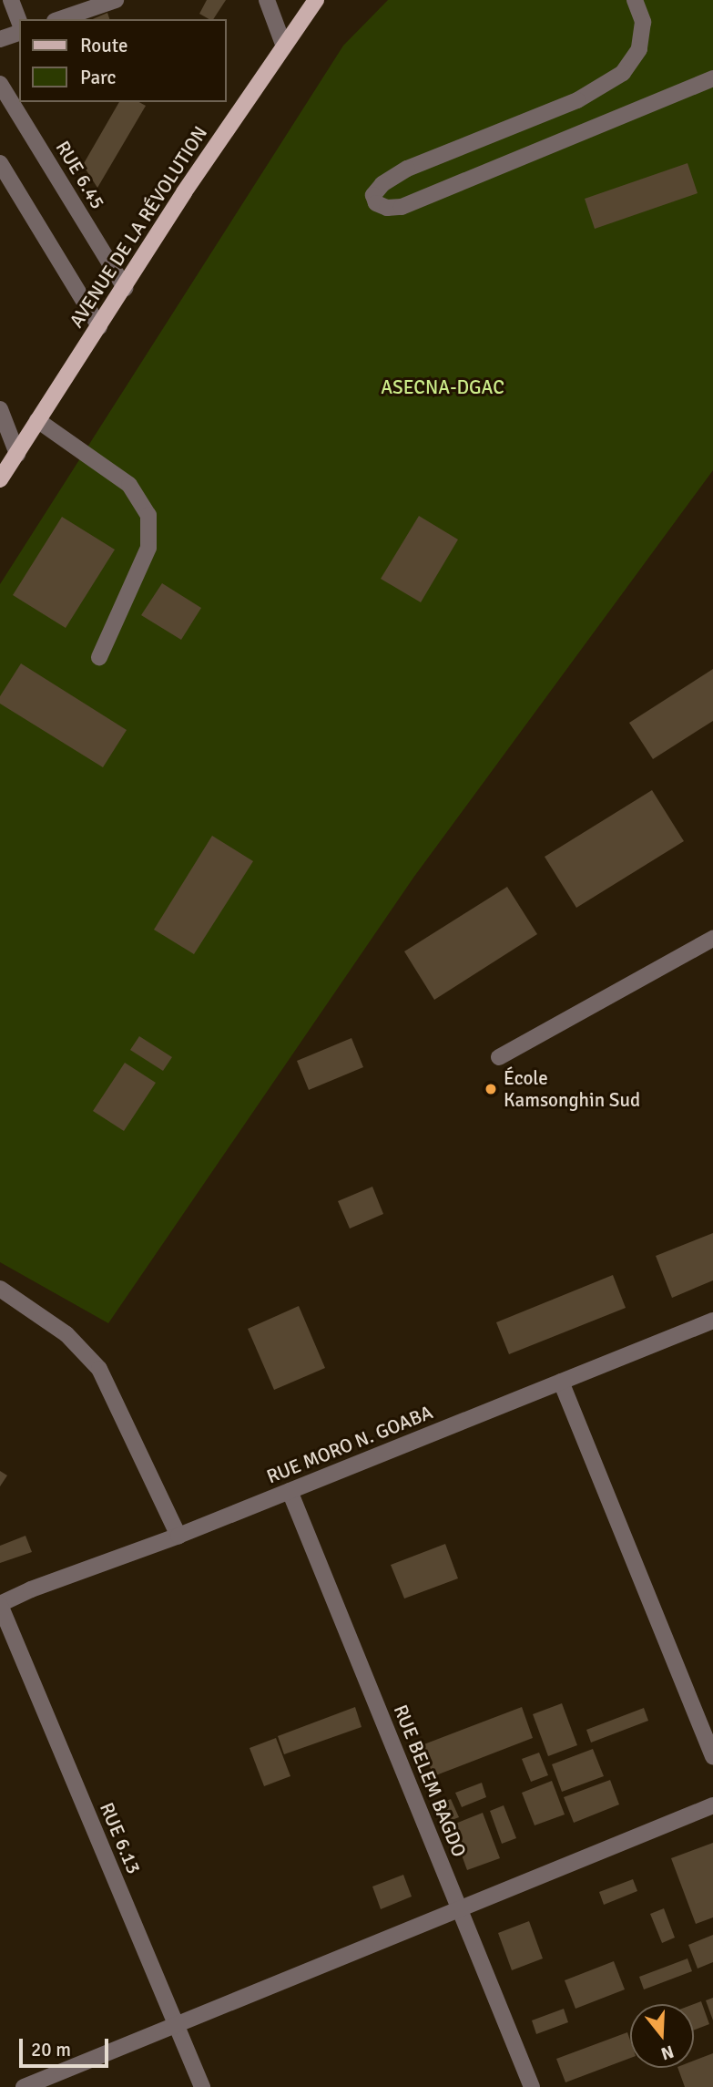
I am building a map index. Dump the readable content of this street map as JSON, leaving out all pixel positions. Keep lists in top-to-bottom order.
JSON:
{
  "streets": {
    "main road": ["AVENUE DE LA RÉVOLUTION"],
    "street": [
      "RUE 6.45",
      "RUE MORO N. GOABA",
      "RUE BELEM BAGDO",
      "RUE 6.13"
    ]
  },
  "crossings": [
    ["RUE 6.45", "AVENUE DE LA RÉVOLUTION"],
    ["RUE MORO N. GOABA", "RUE BELEM BAGDO"],
    ["RUE MORO N. GOABA", "RUE 6.13"]
  ],
  "parks": ["ASECNA-DGAC"],
  "places": ["École Kamsonghin Sud"],
  "legend": ["Route", "Parc"],
  "scale_bar": "20 m",
  "north": "bottom"
}
